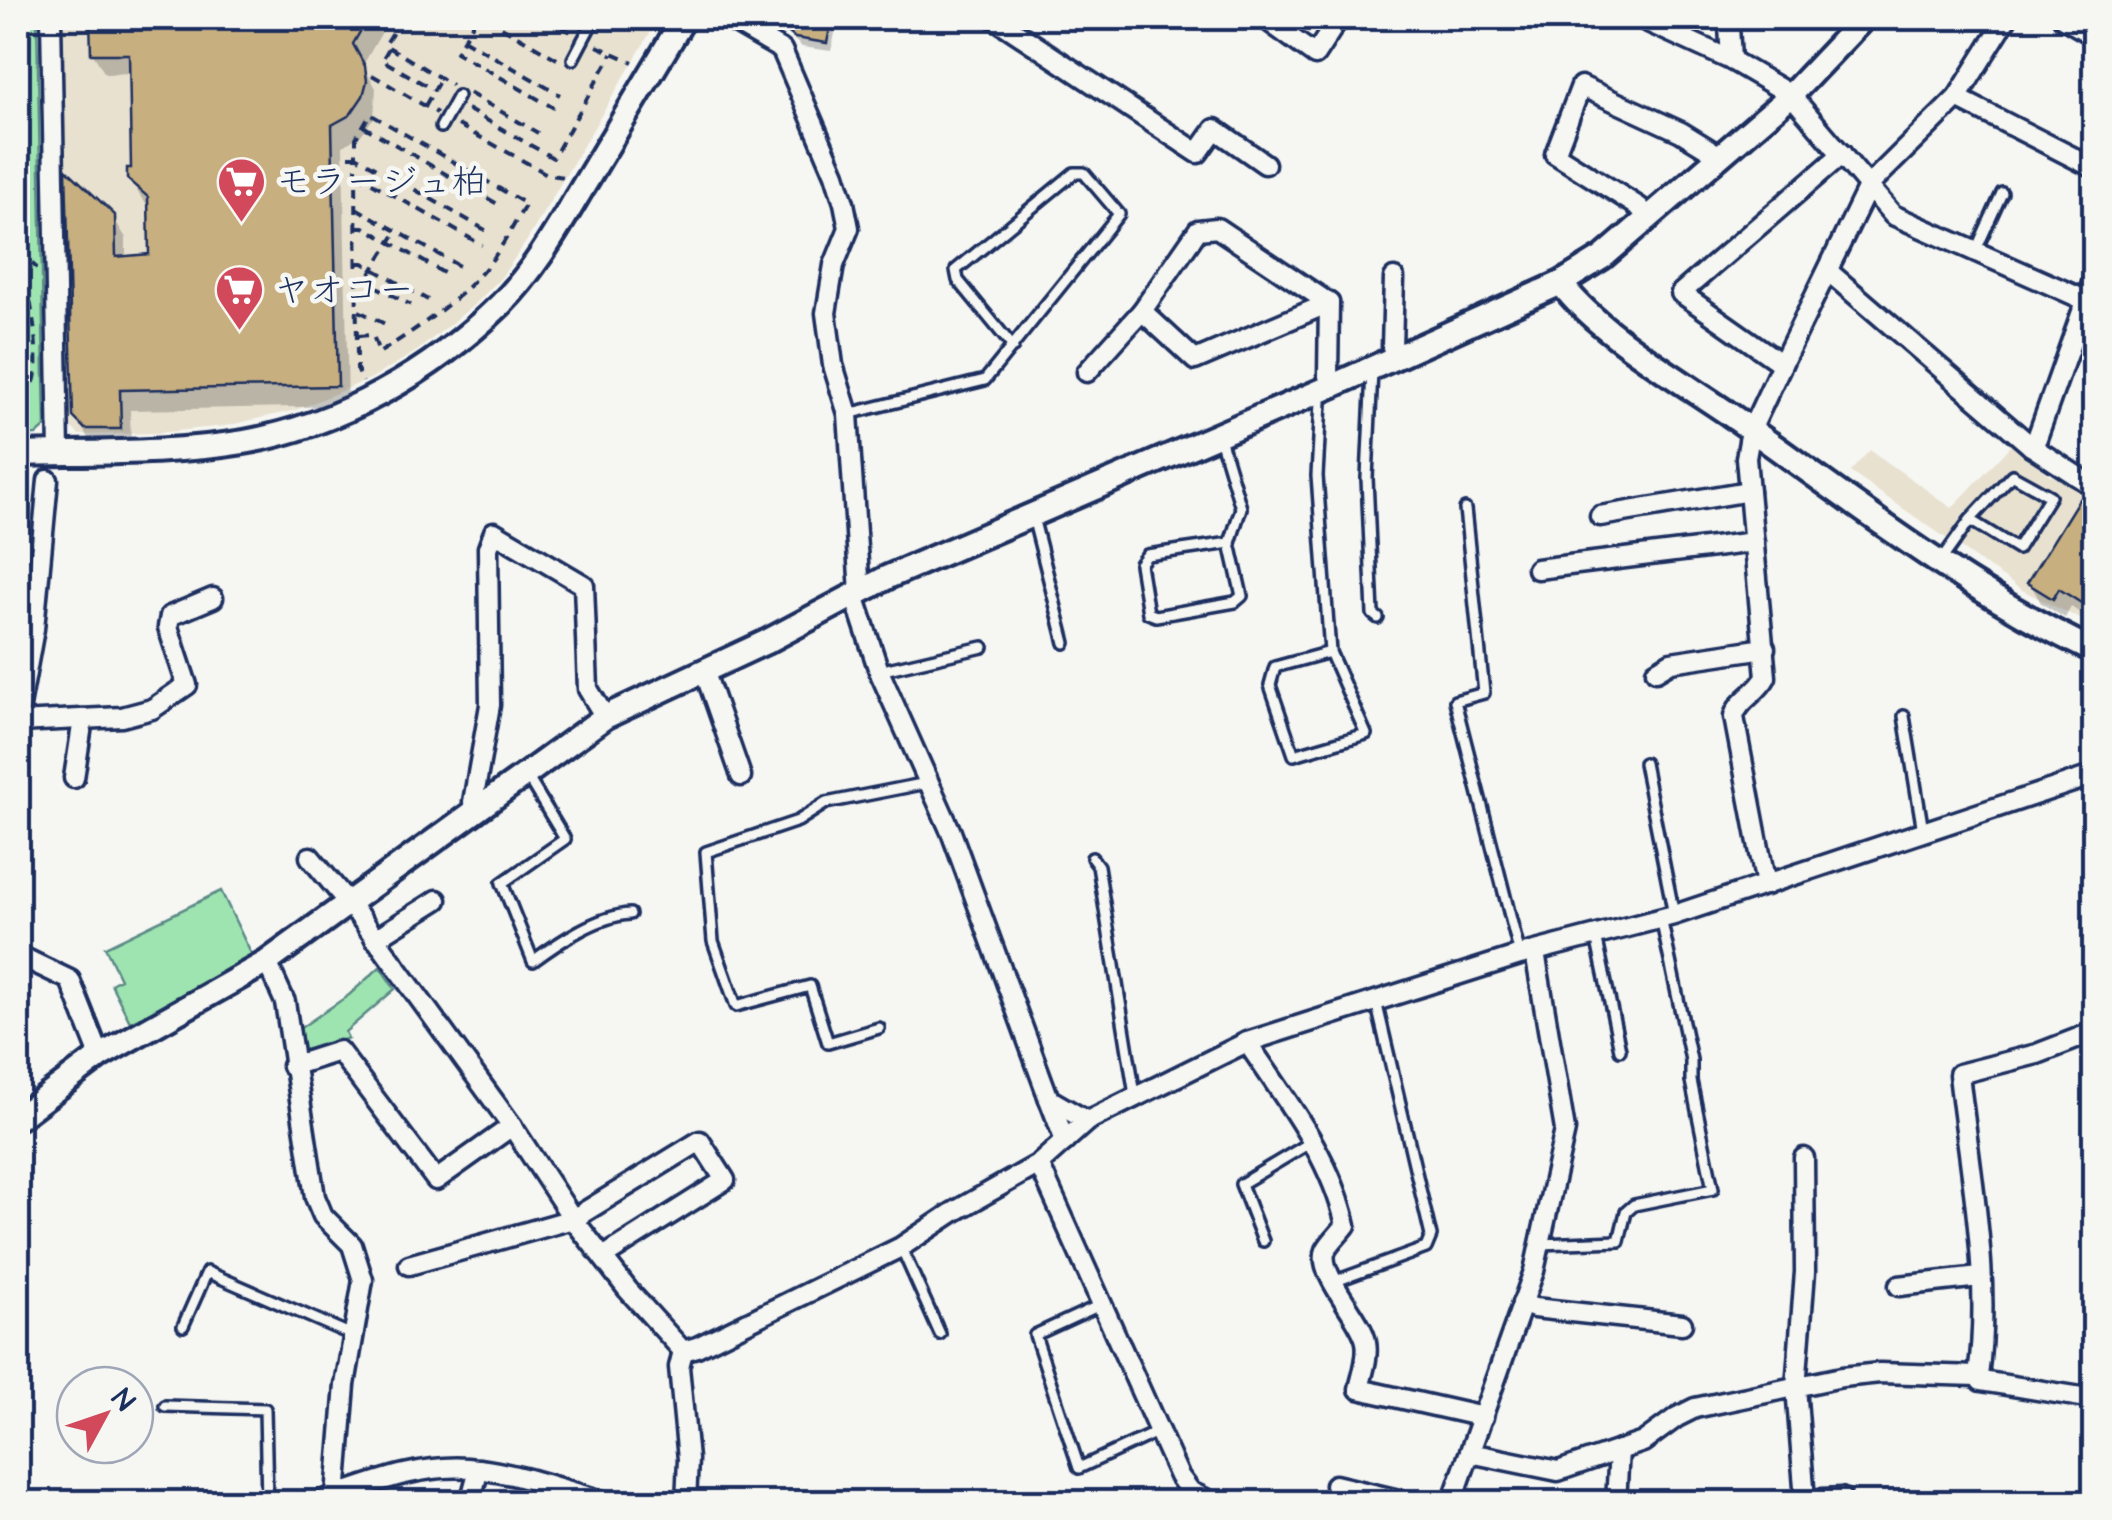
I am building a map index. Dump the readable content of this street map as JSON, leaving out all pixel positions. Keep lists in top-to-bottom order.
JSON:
{
  "places": {
    "supermarket": ["モラージュ柏", "ヤオコー"]
  },
  "north": "top right"
}
